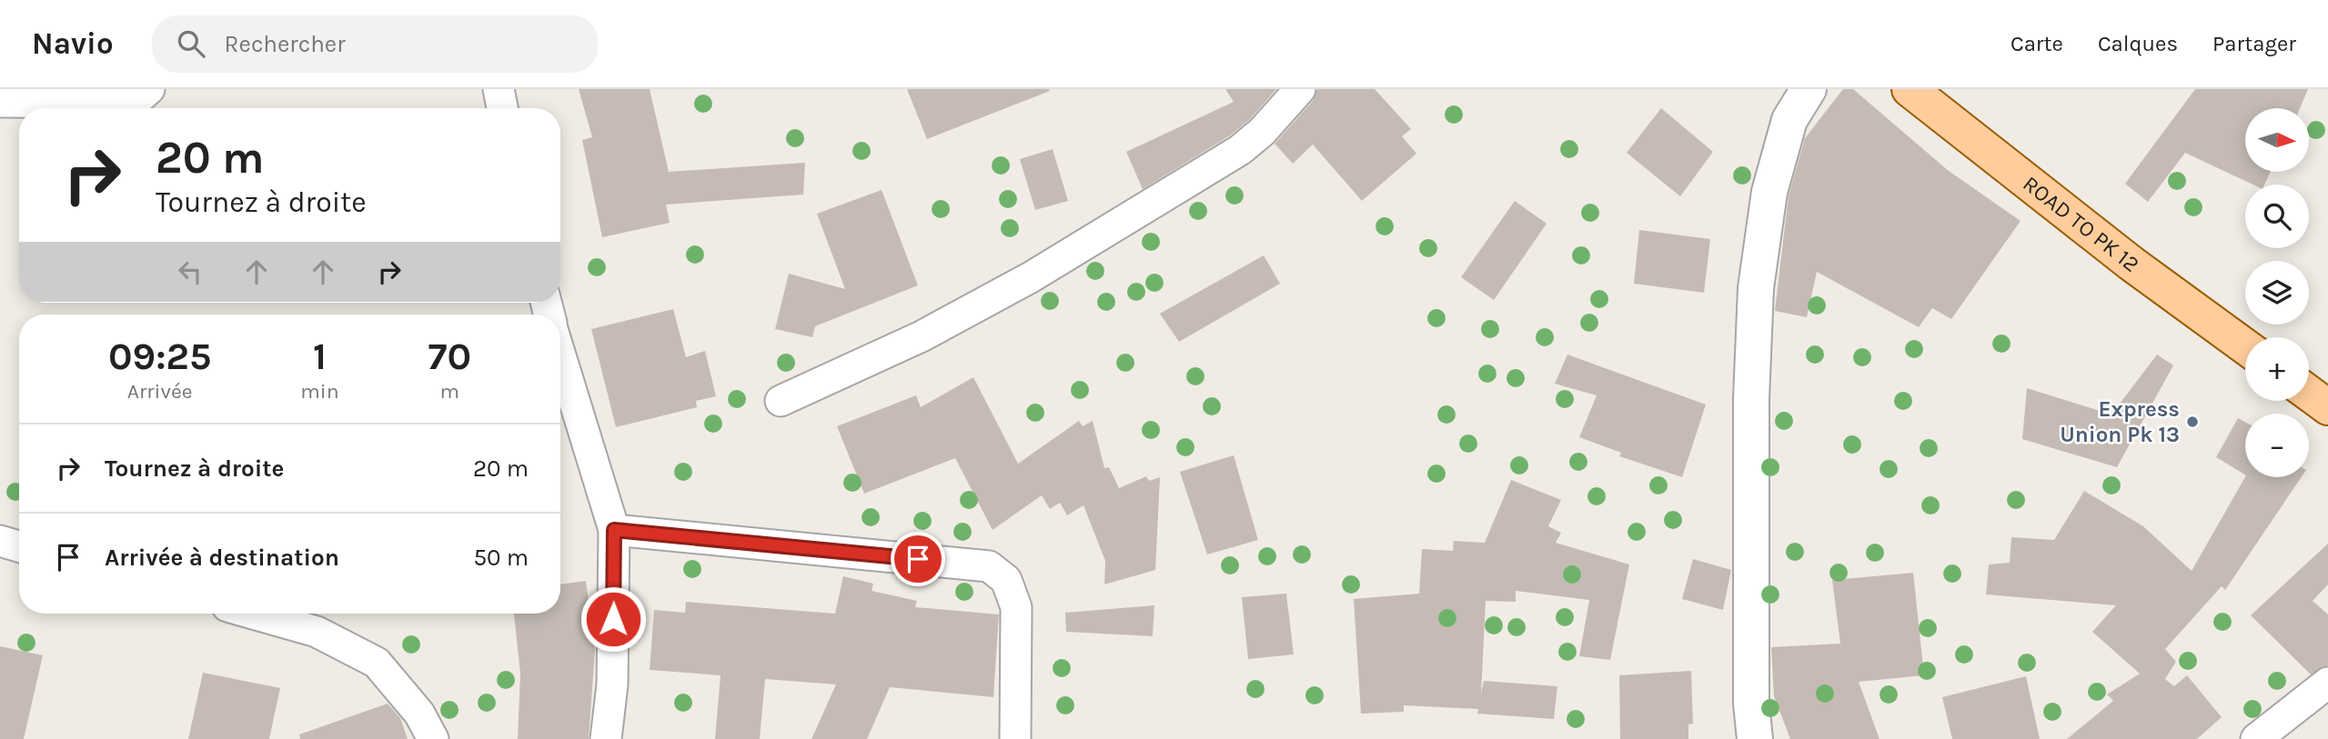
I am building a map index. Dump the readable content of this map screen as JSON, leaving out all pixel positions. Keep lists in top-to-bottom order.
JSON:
{
  "streets": {
    "main road": ["ROAD TO PK 12"]
  },
  "places": ["Express Union Pk 13"],
  "north": "right",
  "page": {
    "header": "Navio",
    "search": "Rechercher",
    "nav": ["Carte", "Calques", "Partager"],
    "map_buttons": ["+", "−"],
    "turn": ["20 m", "Tournez à droite"],
    "eta": [
      "09:25",
      "Arrivée",
      "1",
      "min",
      "70",
      "m"
    ],
    "list": [
      {
        "name": "Tournez à droite",
        "value": "20 m"
      },
      {
        "name": "Arrivée à destination",
        "value": "50 m"
      }
    ]
  }
}
